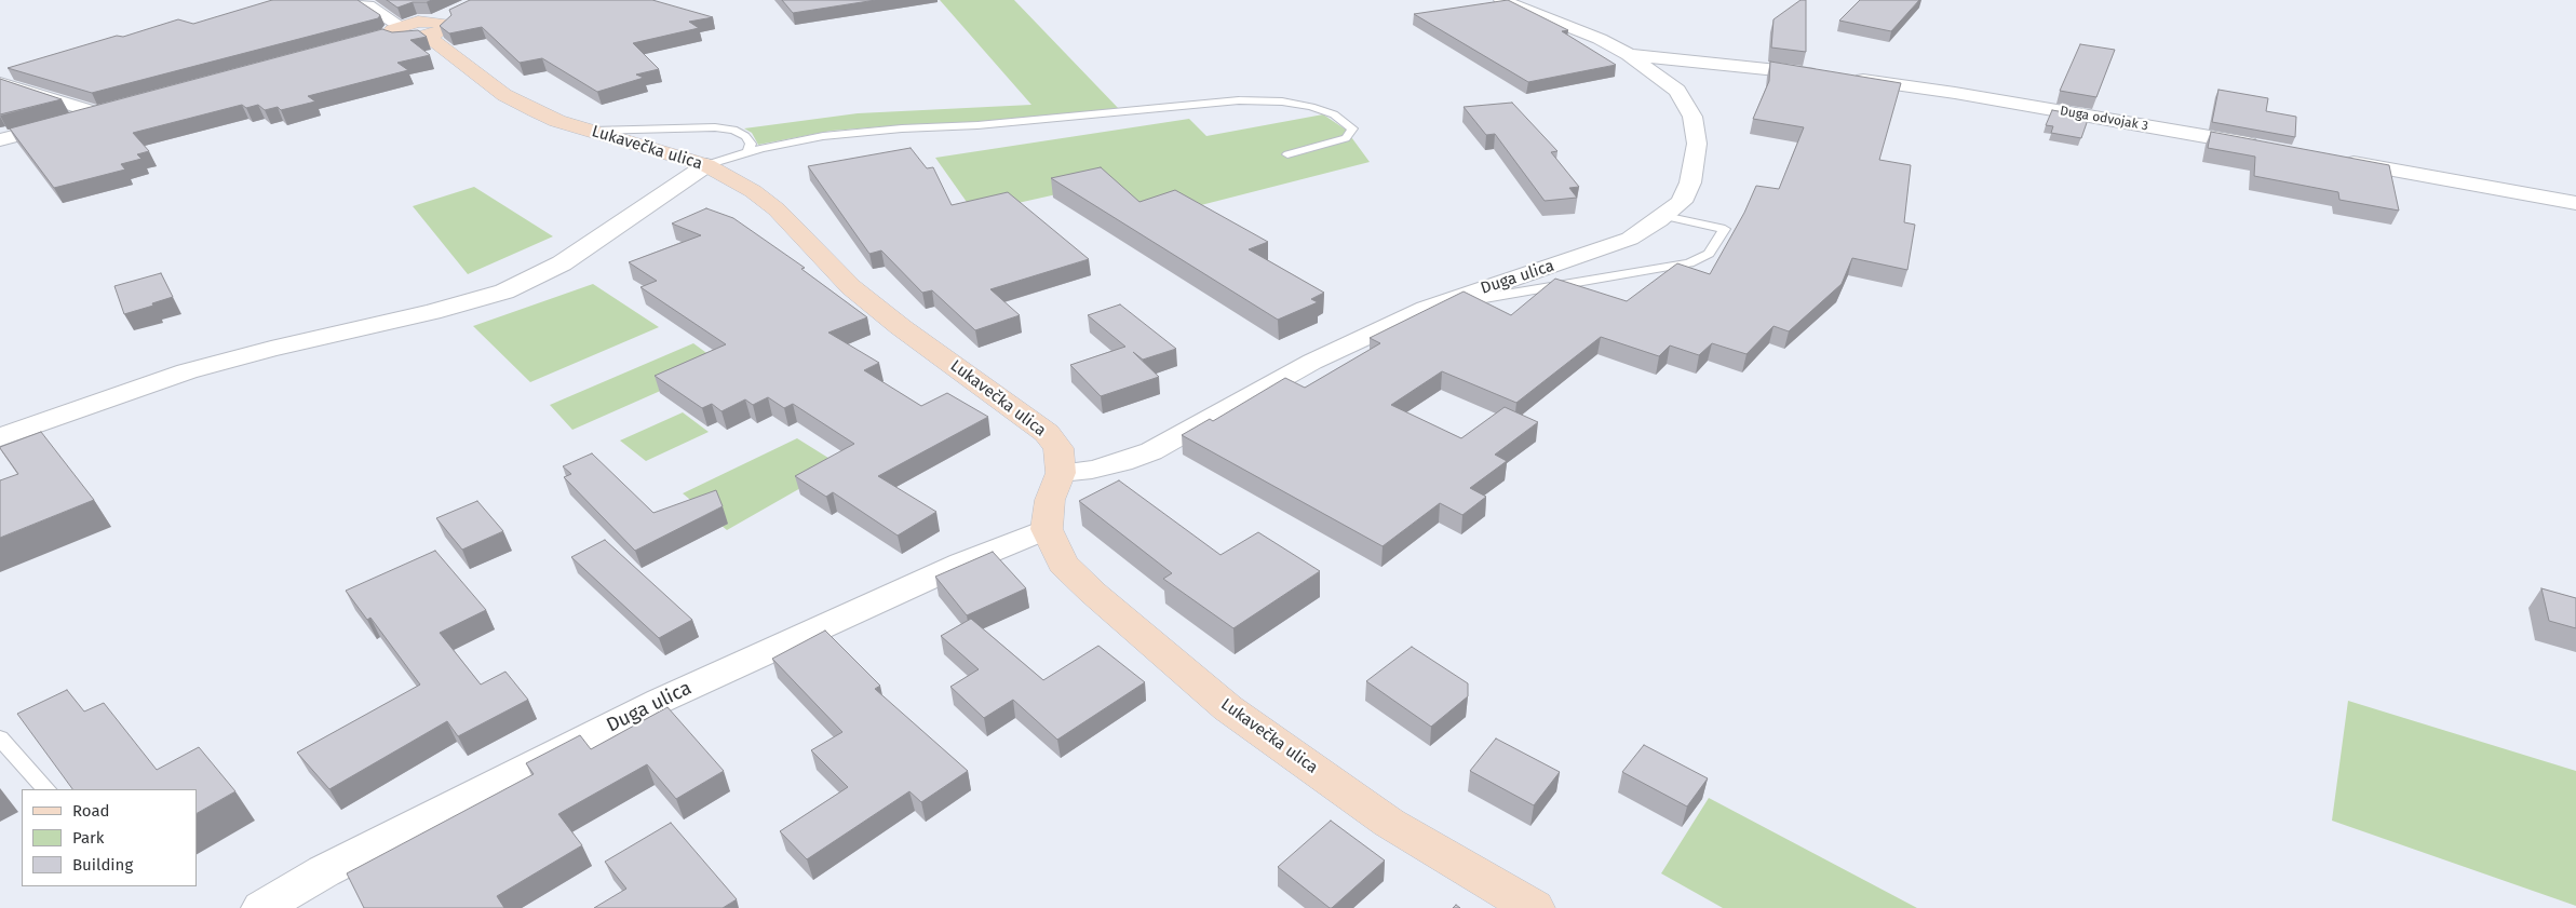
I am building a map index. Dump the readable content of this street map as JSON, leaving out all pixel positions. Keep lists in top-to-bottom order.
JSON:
{
  "streets": {
    "street": ["Duga odvojak 3", "Lukavečka ulica", "Duga ulica"]
  },
  "crossings": [
    ["Lukavečka ulica", "Duga ulica"]
  ],
  "legend": ["Road", "Park", "Building"]
}
